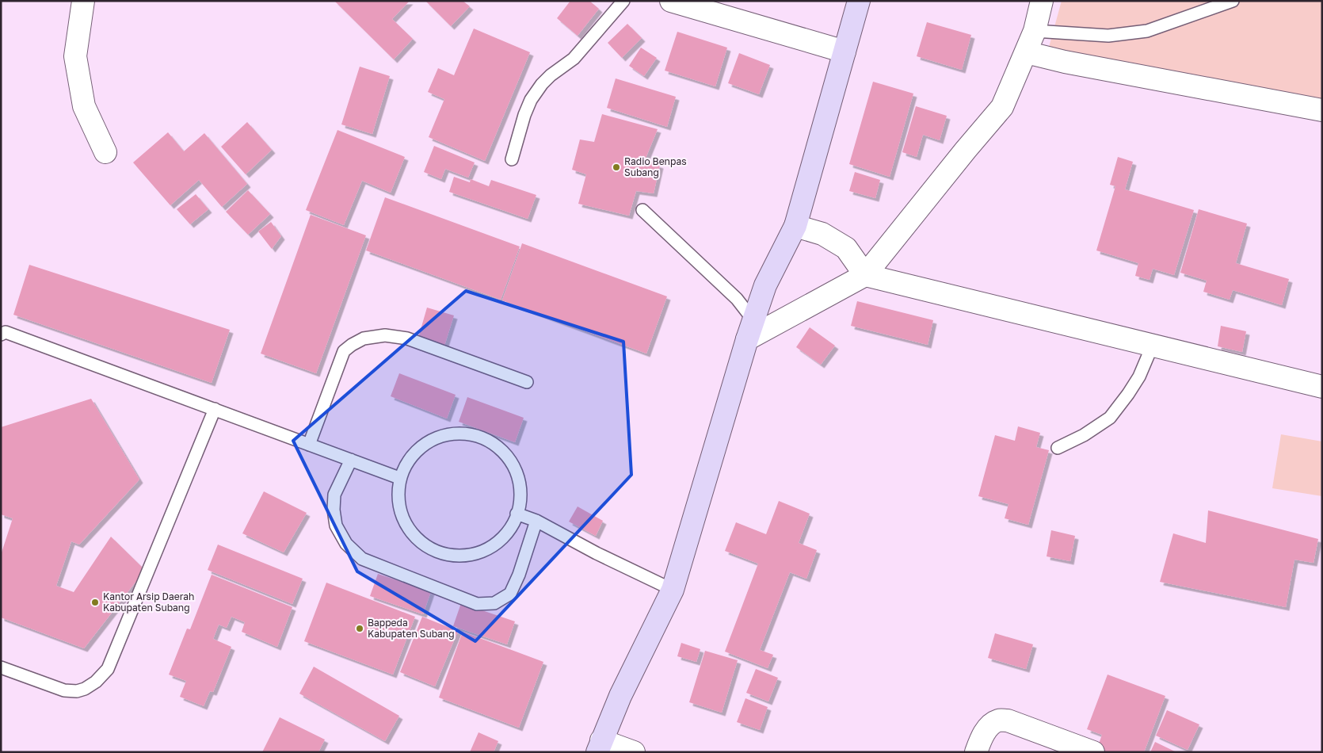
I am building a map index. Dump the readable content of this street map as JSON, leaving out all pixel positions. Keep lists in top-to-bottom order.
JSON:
{
  "places": ["Radio Benpas Subang", "Kantor Arsip Daerah Kabupaten Subang", "Bappeda Kabupaten Subang"]
}
